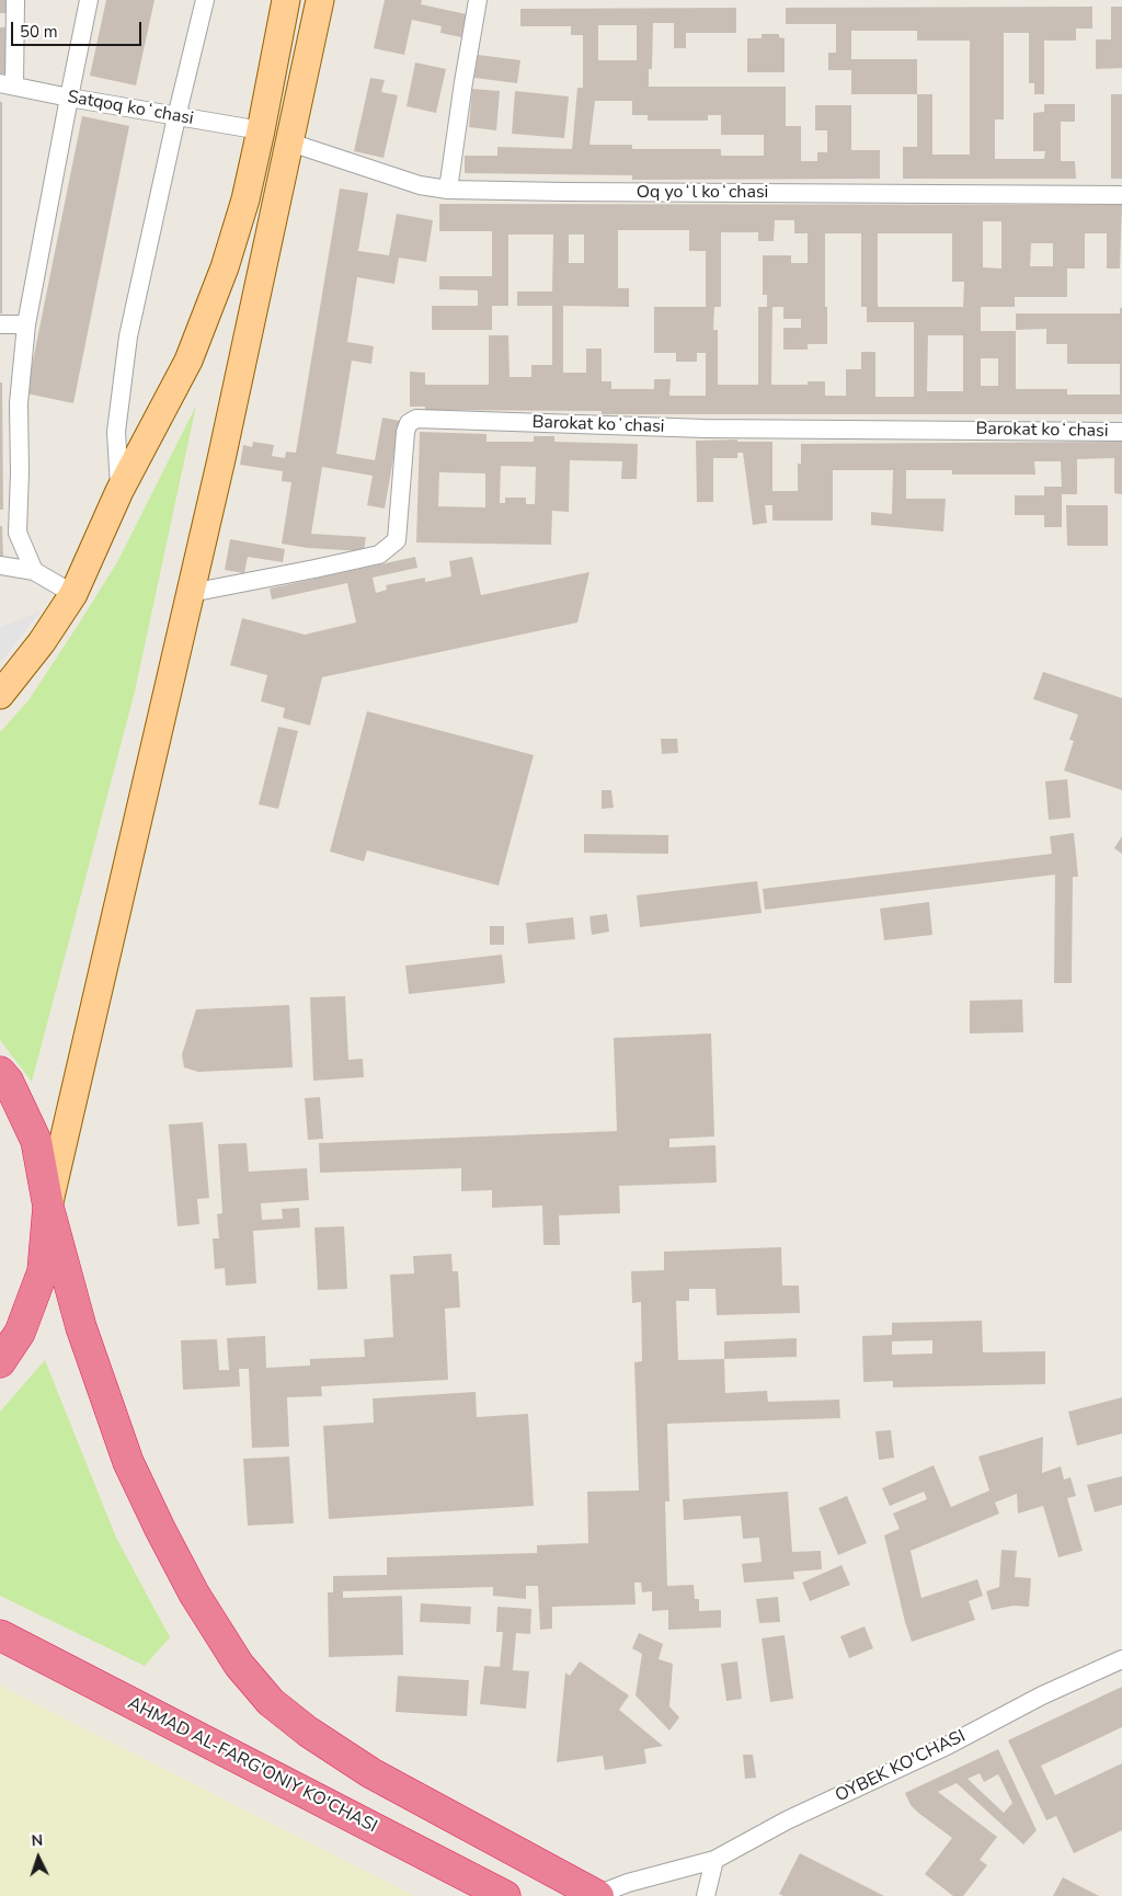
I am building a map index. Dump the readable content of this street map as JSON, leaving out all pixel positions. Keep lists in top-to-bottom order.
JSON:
{
  "streets": {
    "highway": ["AHMAD AL-FARG'ONIY KO'CHASI"],
    "street": [
      "Satqoq koʻchasi",
      "Oq yoʻl koʻchasi",
      "Barokat koʻchasi",
      "OYBEK KO'CHASI"
    ]
  },
  "scale_bar": "50 m",
  "north": "top"
}
